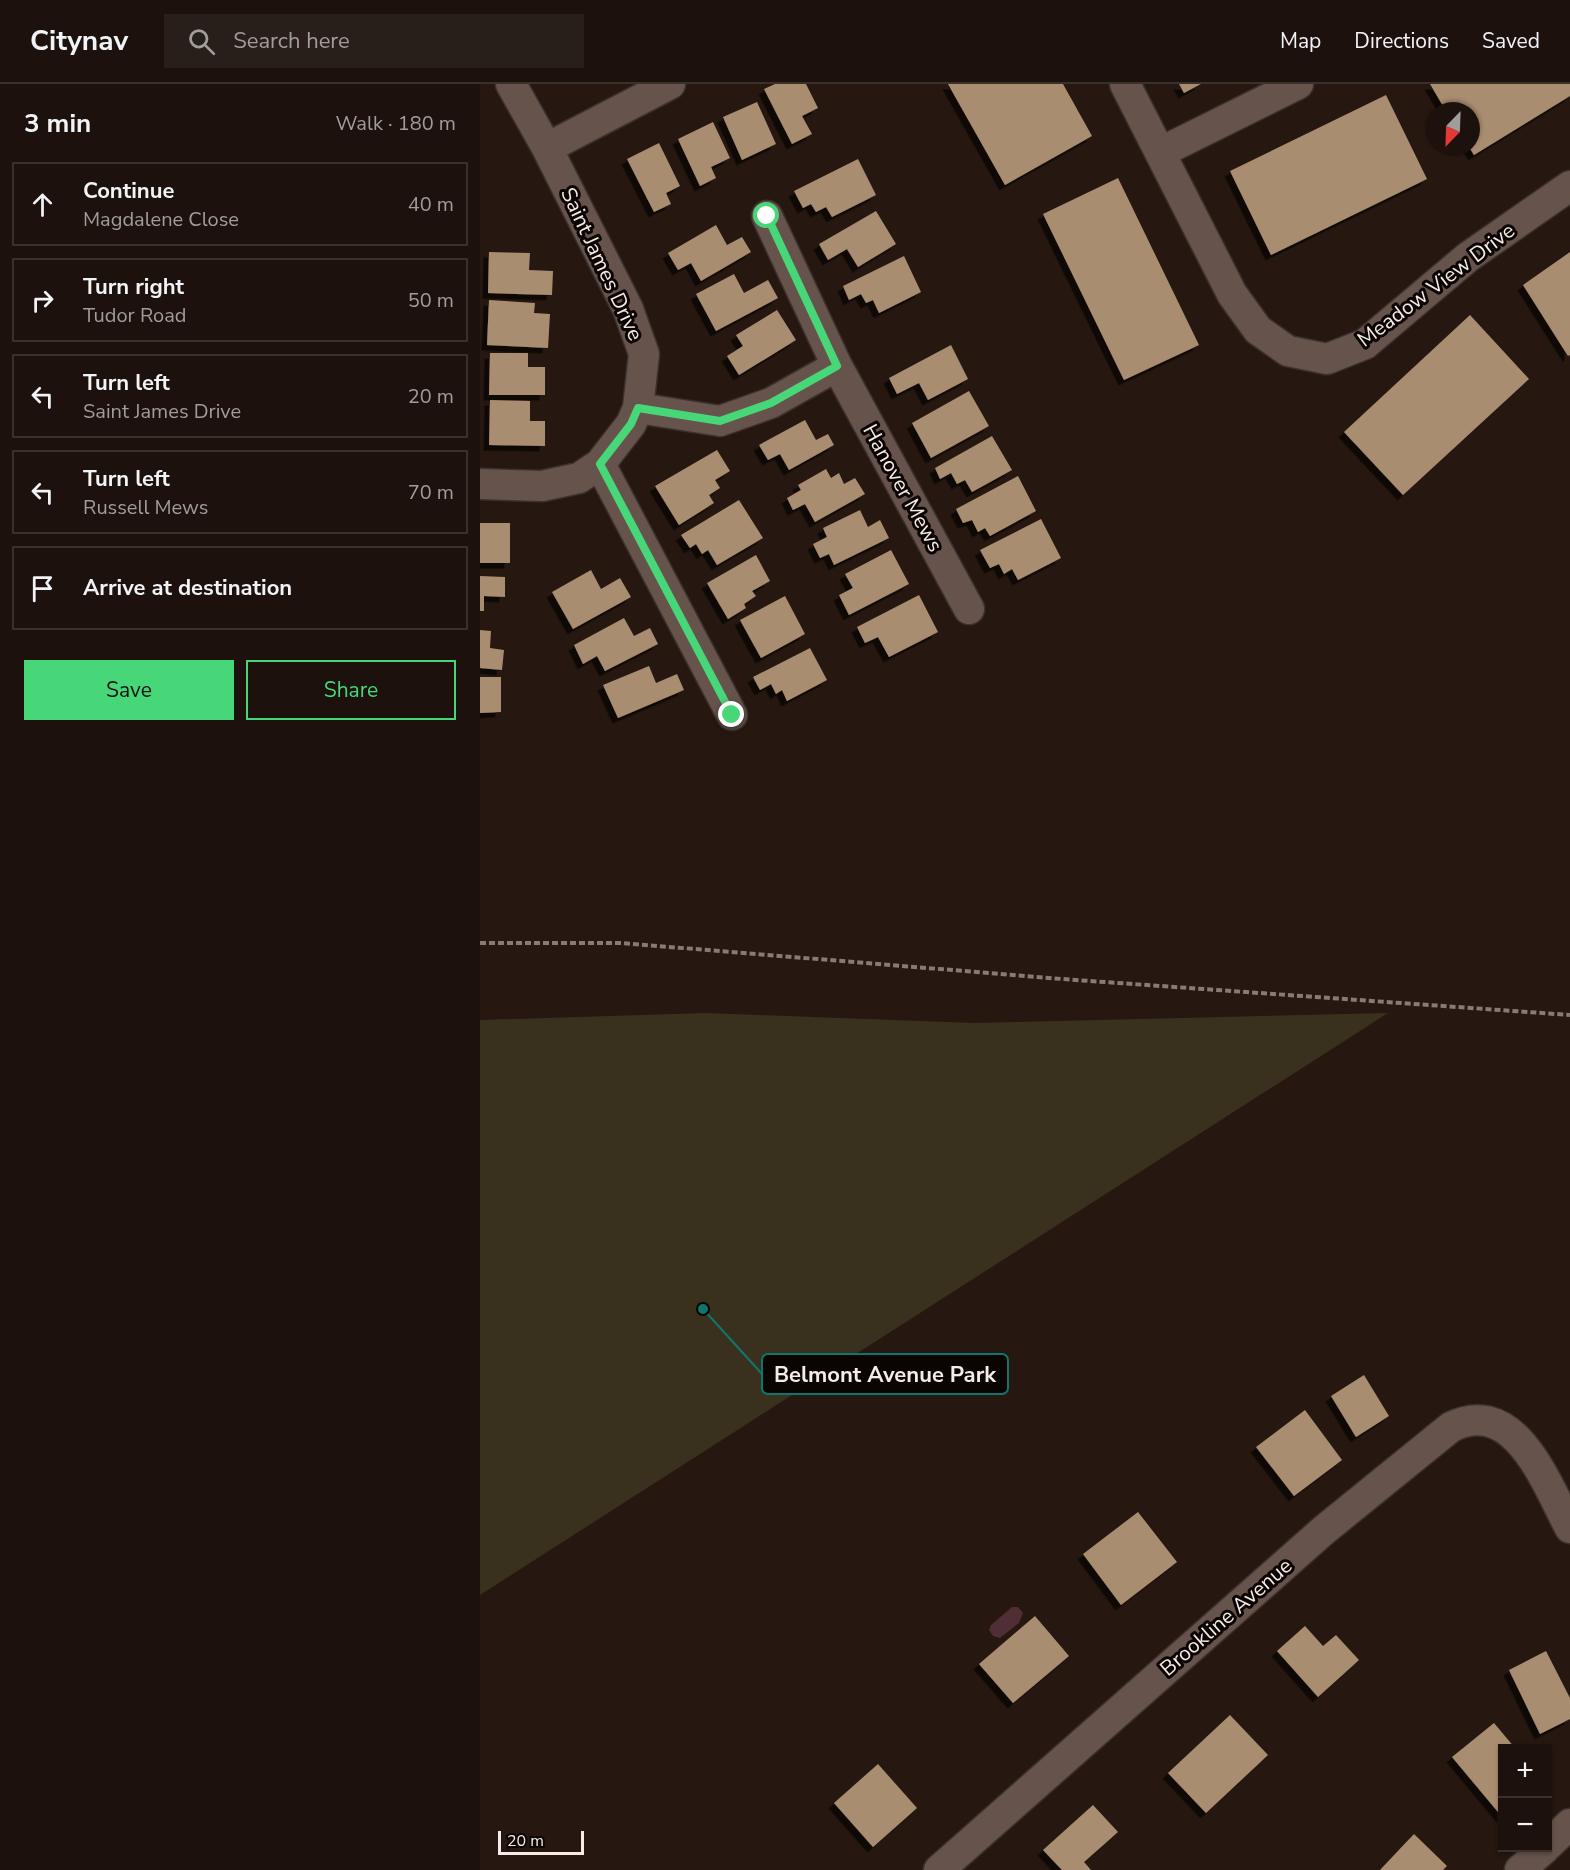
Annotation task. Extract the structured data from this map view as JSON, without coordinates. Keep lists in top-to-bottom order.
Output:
{
  "streets": {
    "street": [
      "Saint James Drive",
      "Meadow View Drive",
      "Hanover Mews",
      "Brookline Avenue"
    ]
  },
  "places": ["Belmont Avenue Park"],
  "scale_bar": "20 m",
  "north": "bottom left",
  "page": {
    "header": "Citynav",
    "search": "Search here",
    "nav": ["Map", "Directions", "Saved"],
    "heading": ["3 min", "Walk · 180 m"],
    "list": [
      ["Continue", "Magdalene Close", "40 m"],
      ["Turn right", "Tudor Road", "50 m"],
      ["Turn left", "Saint James Drive", "20 m"],
      ["Turn left", "Russell Mews", "70 m"],
      "Arrive at destination"
    ],
    "buttons": ["Save", "Share"],
    "map_buttons": ["+", "−"],
    "scale": "20 m"
  }
}
